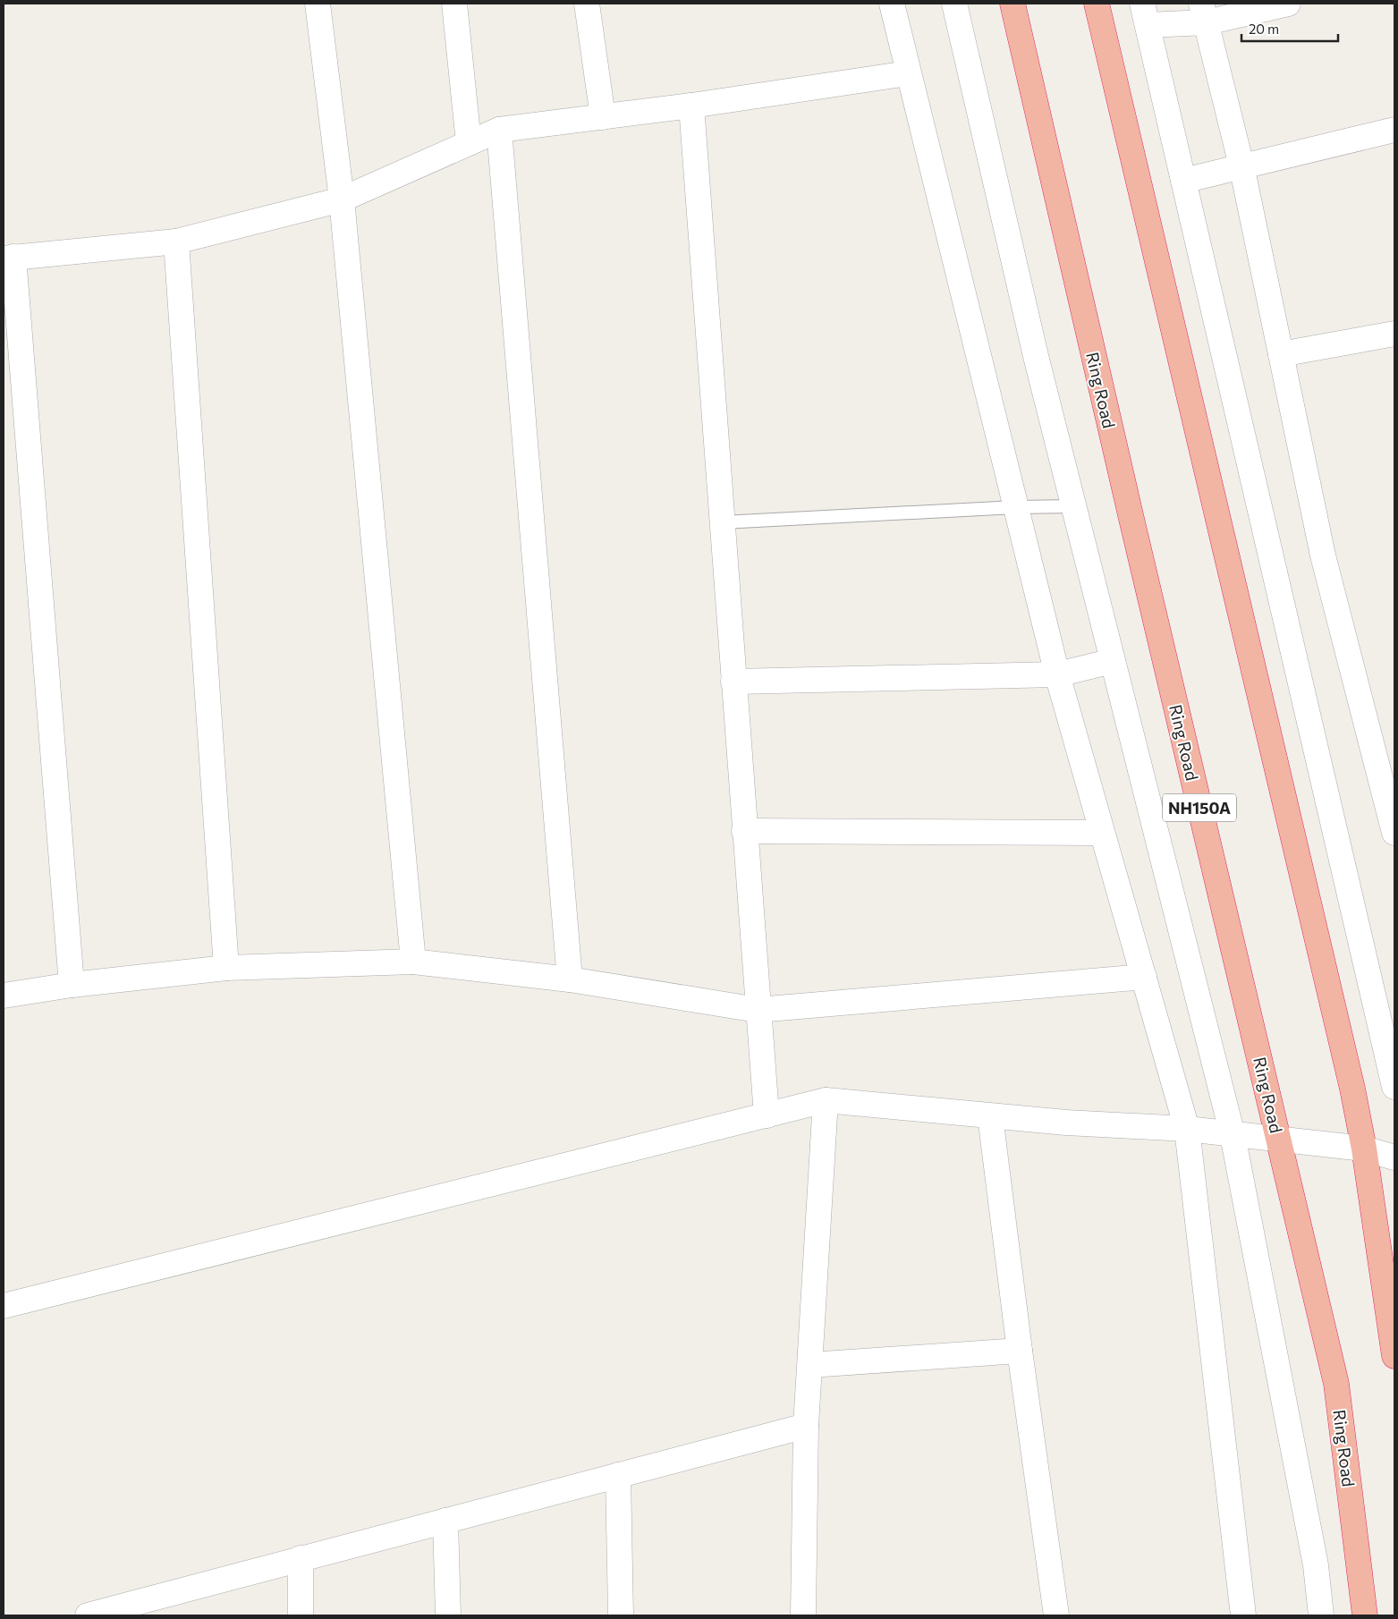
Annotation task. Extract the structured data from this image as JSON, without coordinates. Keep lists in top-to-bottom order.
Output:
{
  "streets": {
    "highway": ["Ring Road", "NH150A"]
  },
  "scale_bar": "20 m"
}
